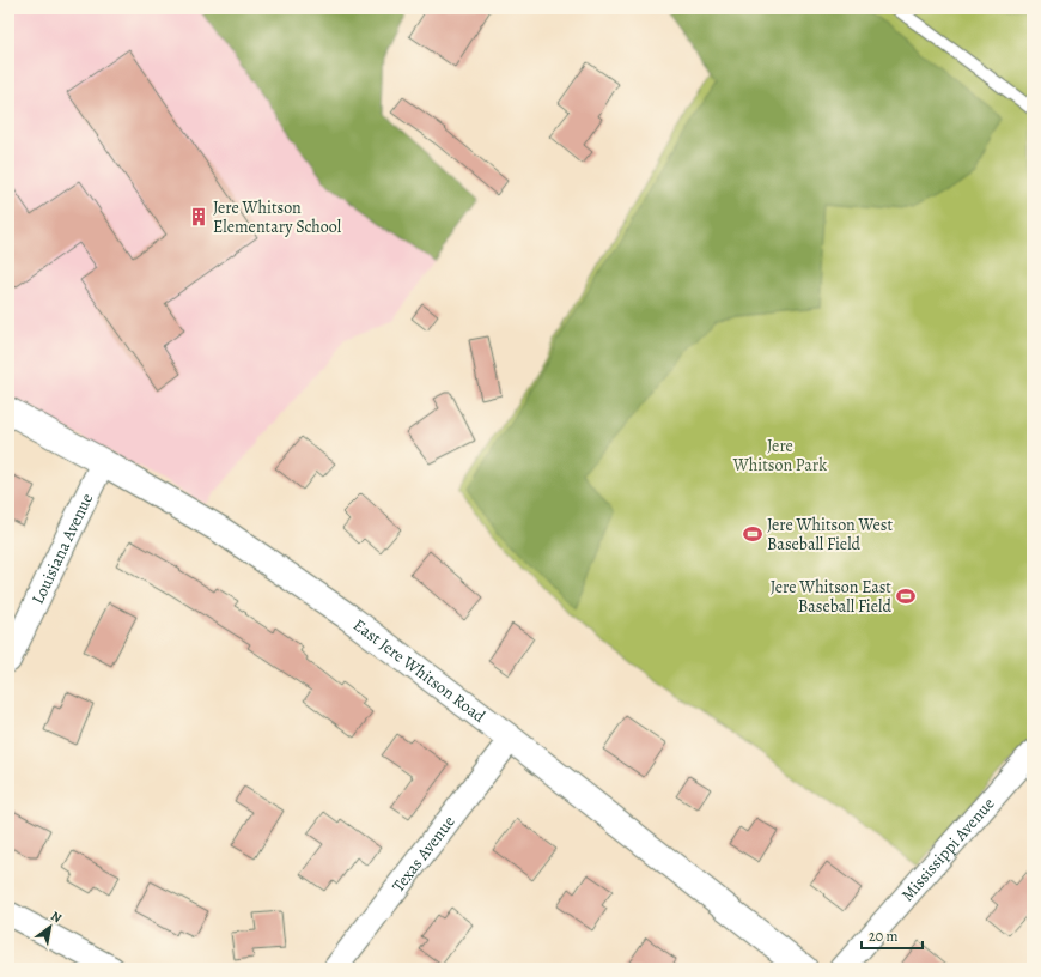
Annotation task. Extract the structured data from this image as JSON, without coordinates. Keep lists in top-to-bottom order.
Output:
{
  "streets": {
    "street": [
      "Louisiana Avenue",
      "East Jere Whitson Road",
      "Mississippi Avenue",
      "Texas Avenue"
    ]
  },
  "crossings": [
    ["Louisiana Avenue", "East Jere Whitson Road"],
    ["East Jere Whitson Road", "Texas Avenue"]
  ],
  "parks": ["Jere Whitson Park"],
  "places": {
    "building": ["Jere Whitson Elementary School"],
    "sports": ["Jere Whitson West Baseball Field", "Jere Whitson East Baseball Field"]
  },
  "scale_bar": "20 m",
  "north": "top right"
}
